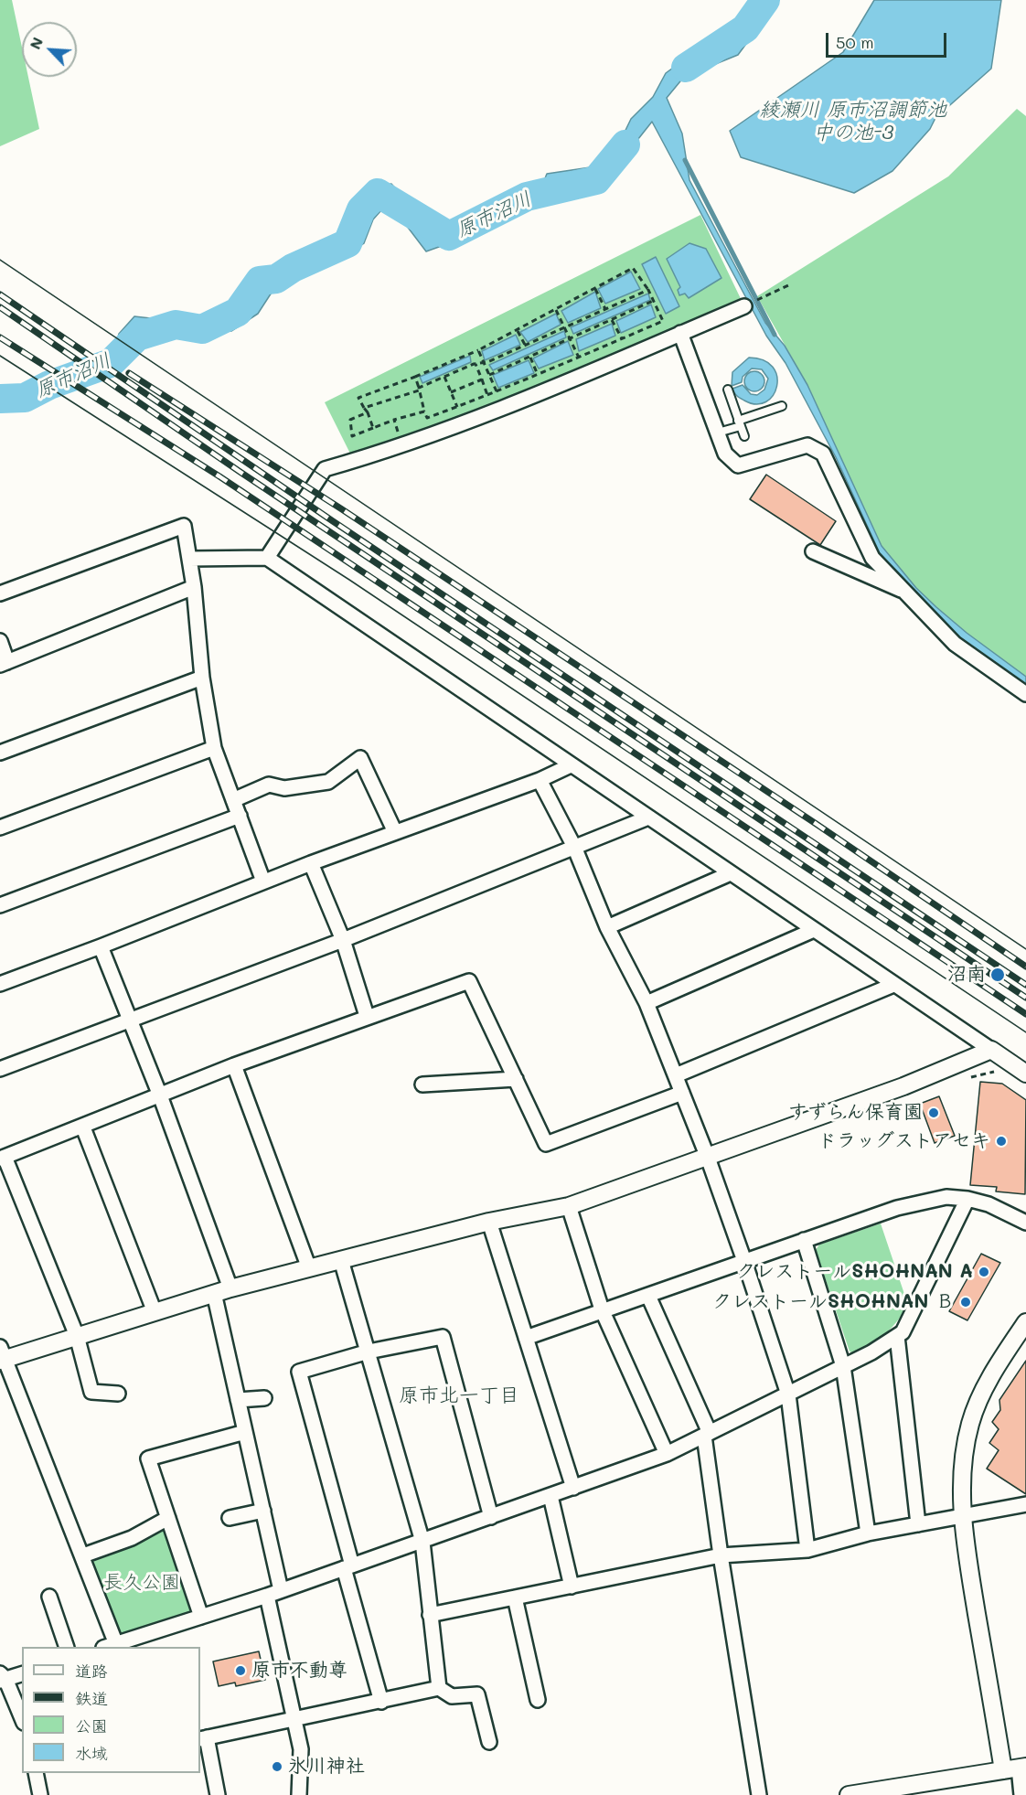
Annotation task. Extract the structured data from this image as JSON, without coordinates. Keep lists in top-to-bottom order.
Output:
{
  "districts": ["原市北一丁目"],
  "water": ["綾瀬川 原市沼調節池 中の池-3", "原市沼川"],
  "parks": ["長久公園"],
  "places": [
    "沼南",
    "すずらん保育園",
    "ドラッグストアセキ",
    "クレストールSHOHNAN A",
    "クレストールSHOHNAN Ｂ",
    "原市不動尊",
    "氷川神社"
  ],
  "legend": [
    "道路",
    "鉄道",
    "公園",
    "水域"
  ],
  "scale_bar": "50 m",
  "north": "top left"
}
